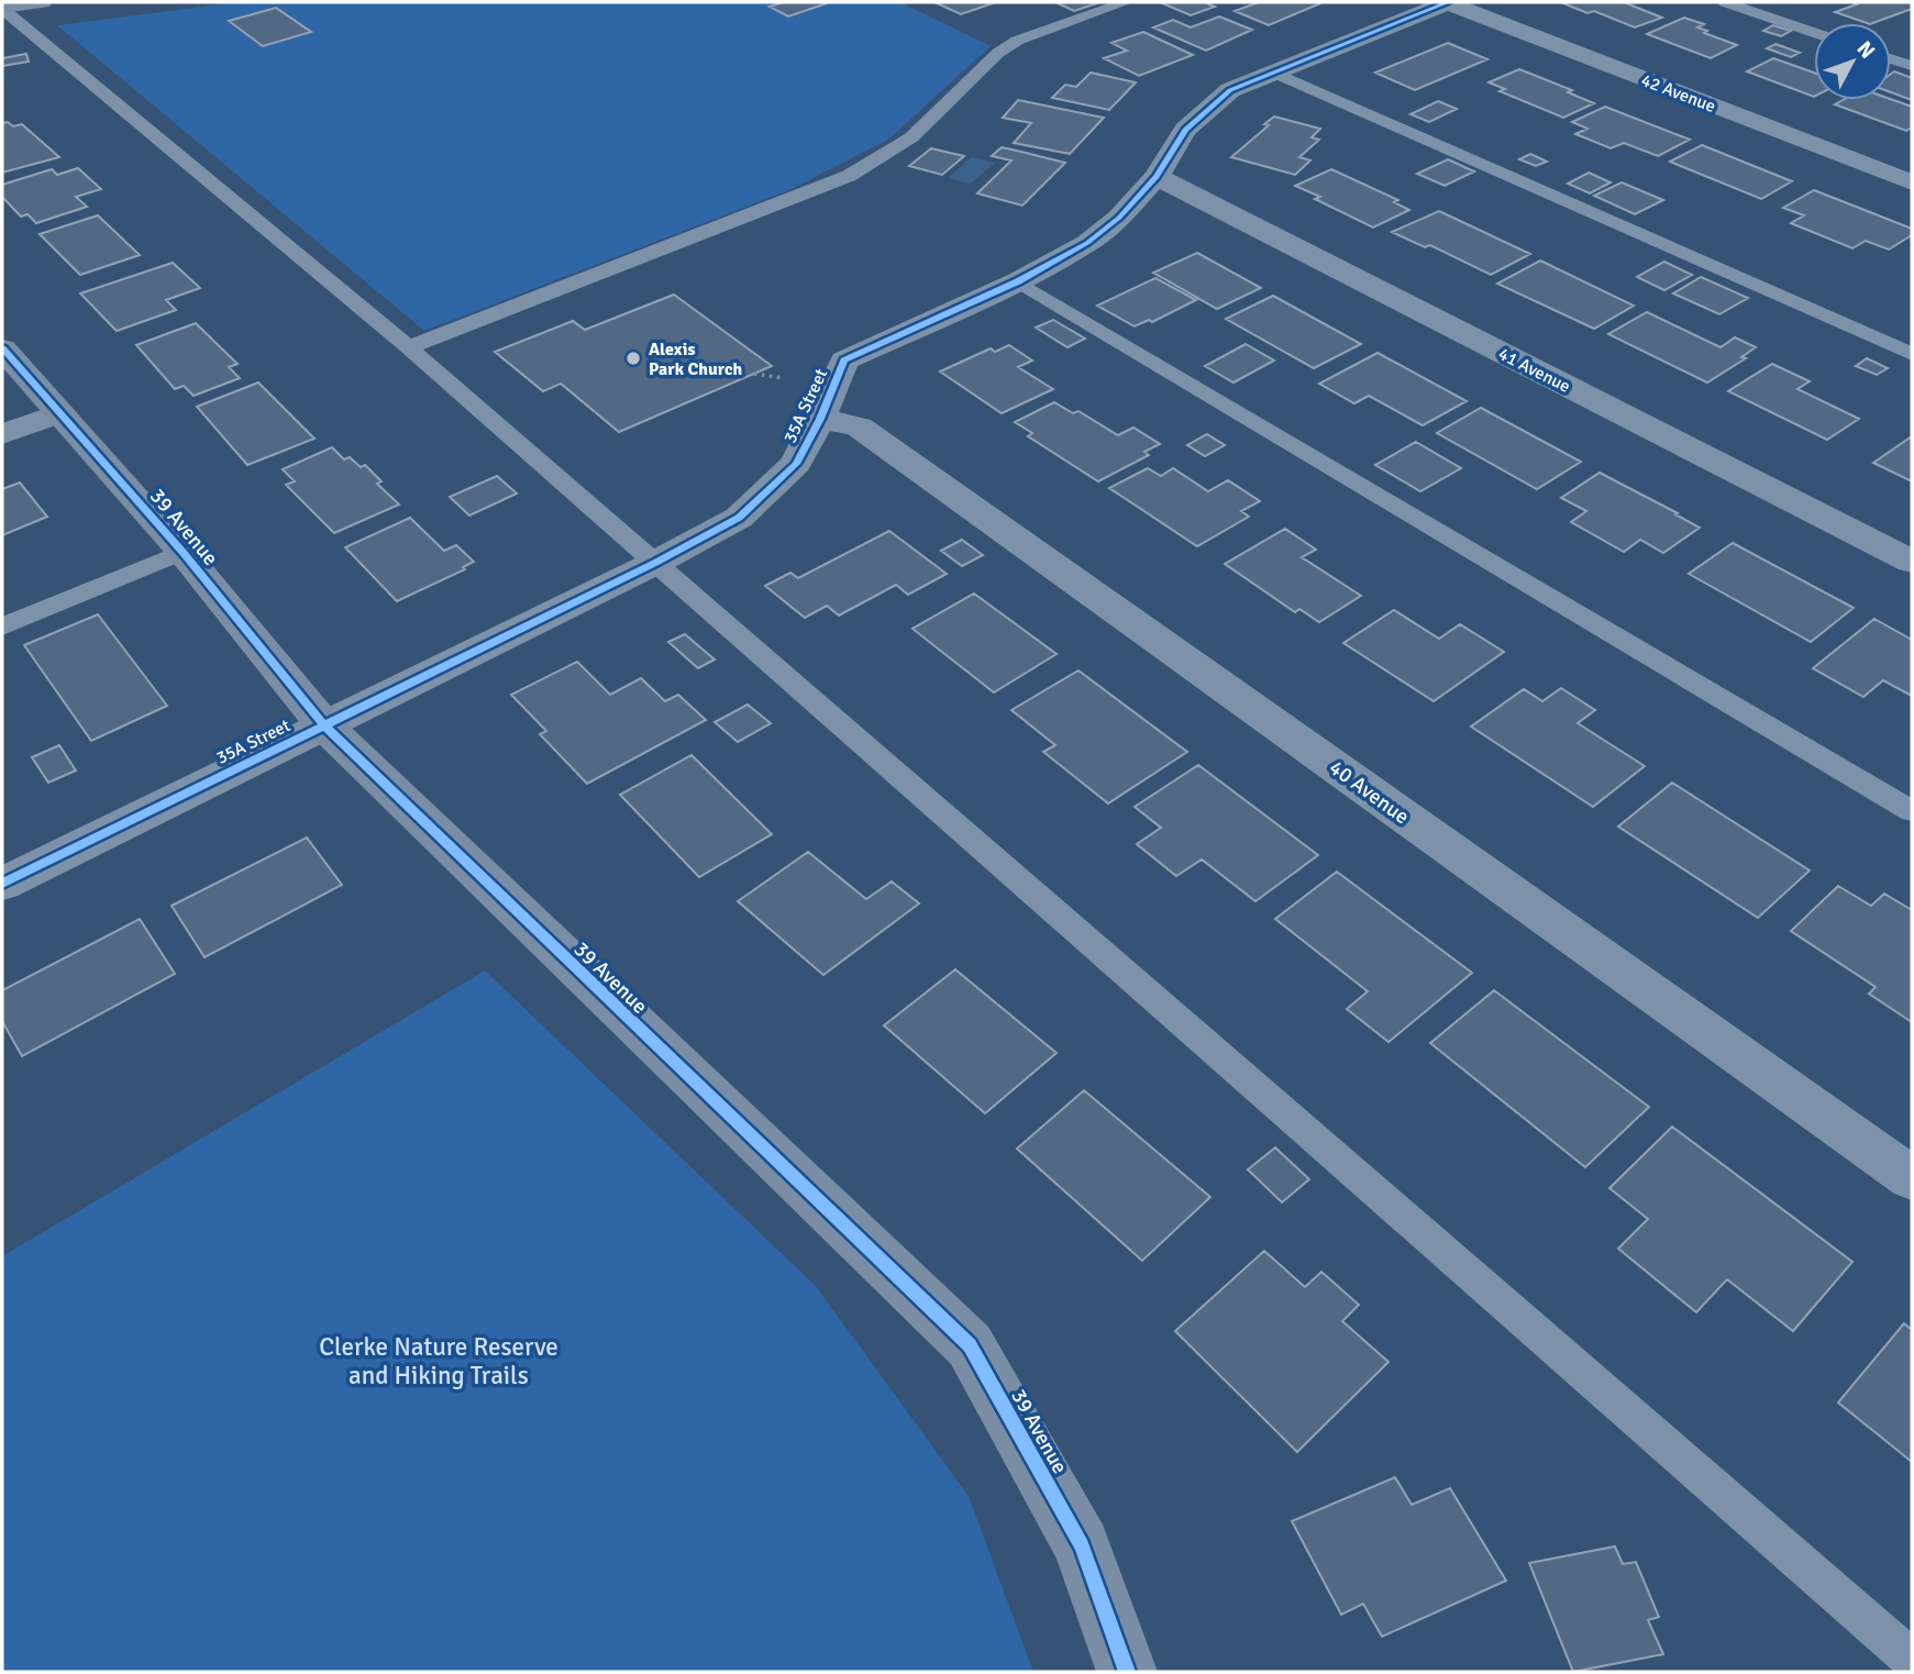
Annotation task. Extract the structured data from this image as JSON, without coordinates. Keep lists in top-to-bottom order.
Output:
{
  "streets": {
    "street": [
      "42 Avenue",
      "41 Avenue",
      "35A Street",
      "39 Avenue",
      "40 Avenue"
    ]
  },
  "crossings": [
    ["42 Avenue", "35A Street"],
    ["41 Avenue", "35A Street"],
    ["35A Street", "39 Avenue"],
    ["35A Street", "40 Avenue"]
  ],
  "parks": ["Clerke Nature Reserve and Hiking Trails"],
  "places": ["Alexis Park Church"],
  "north": "top right"
}
